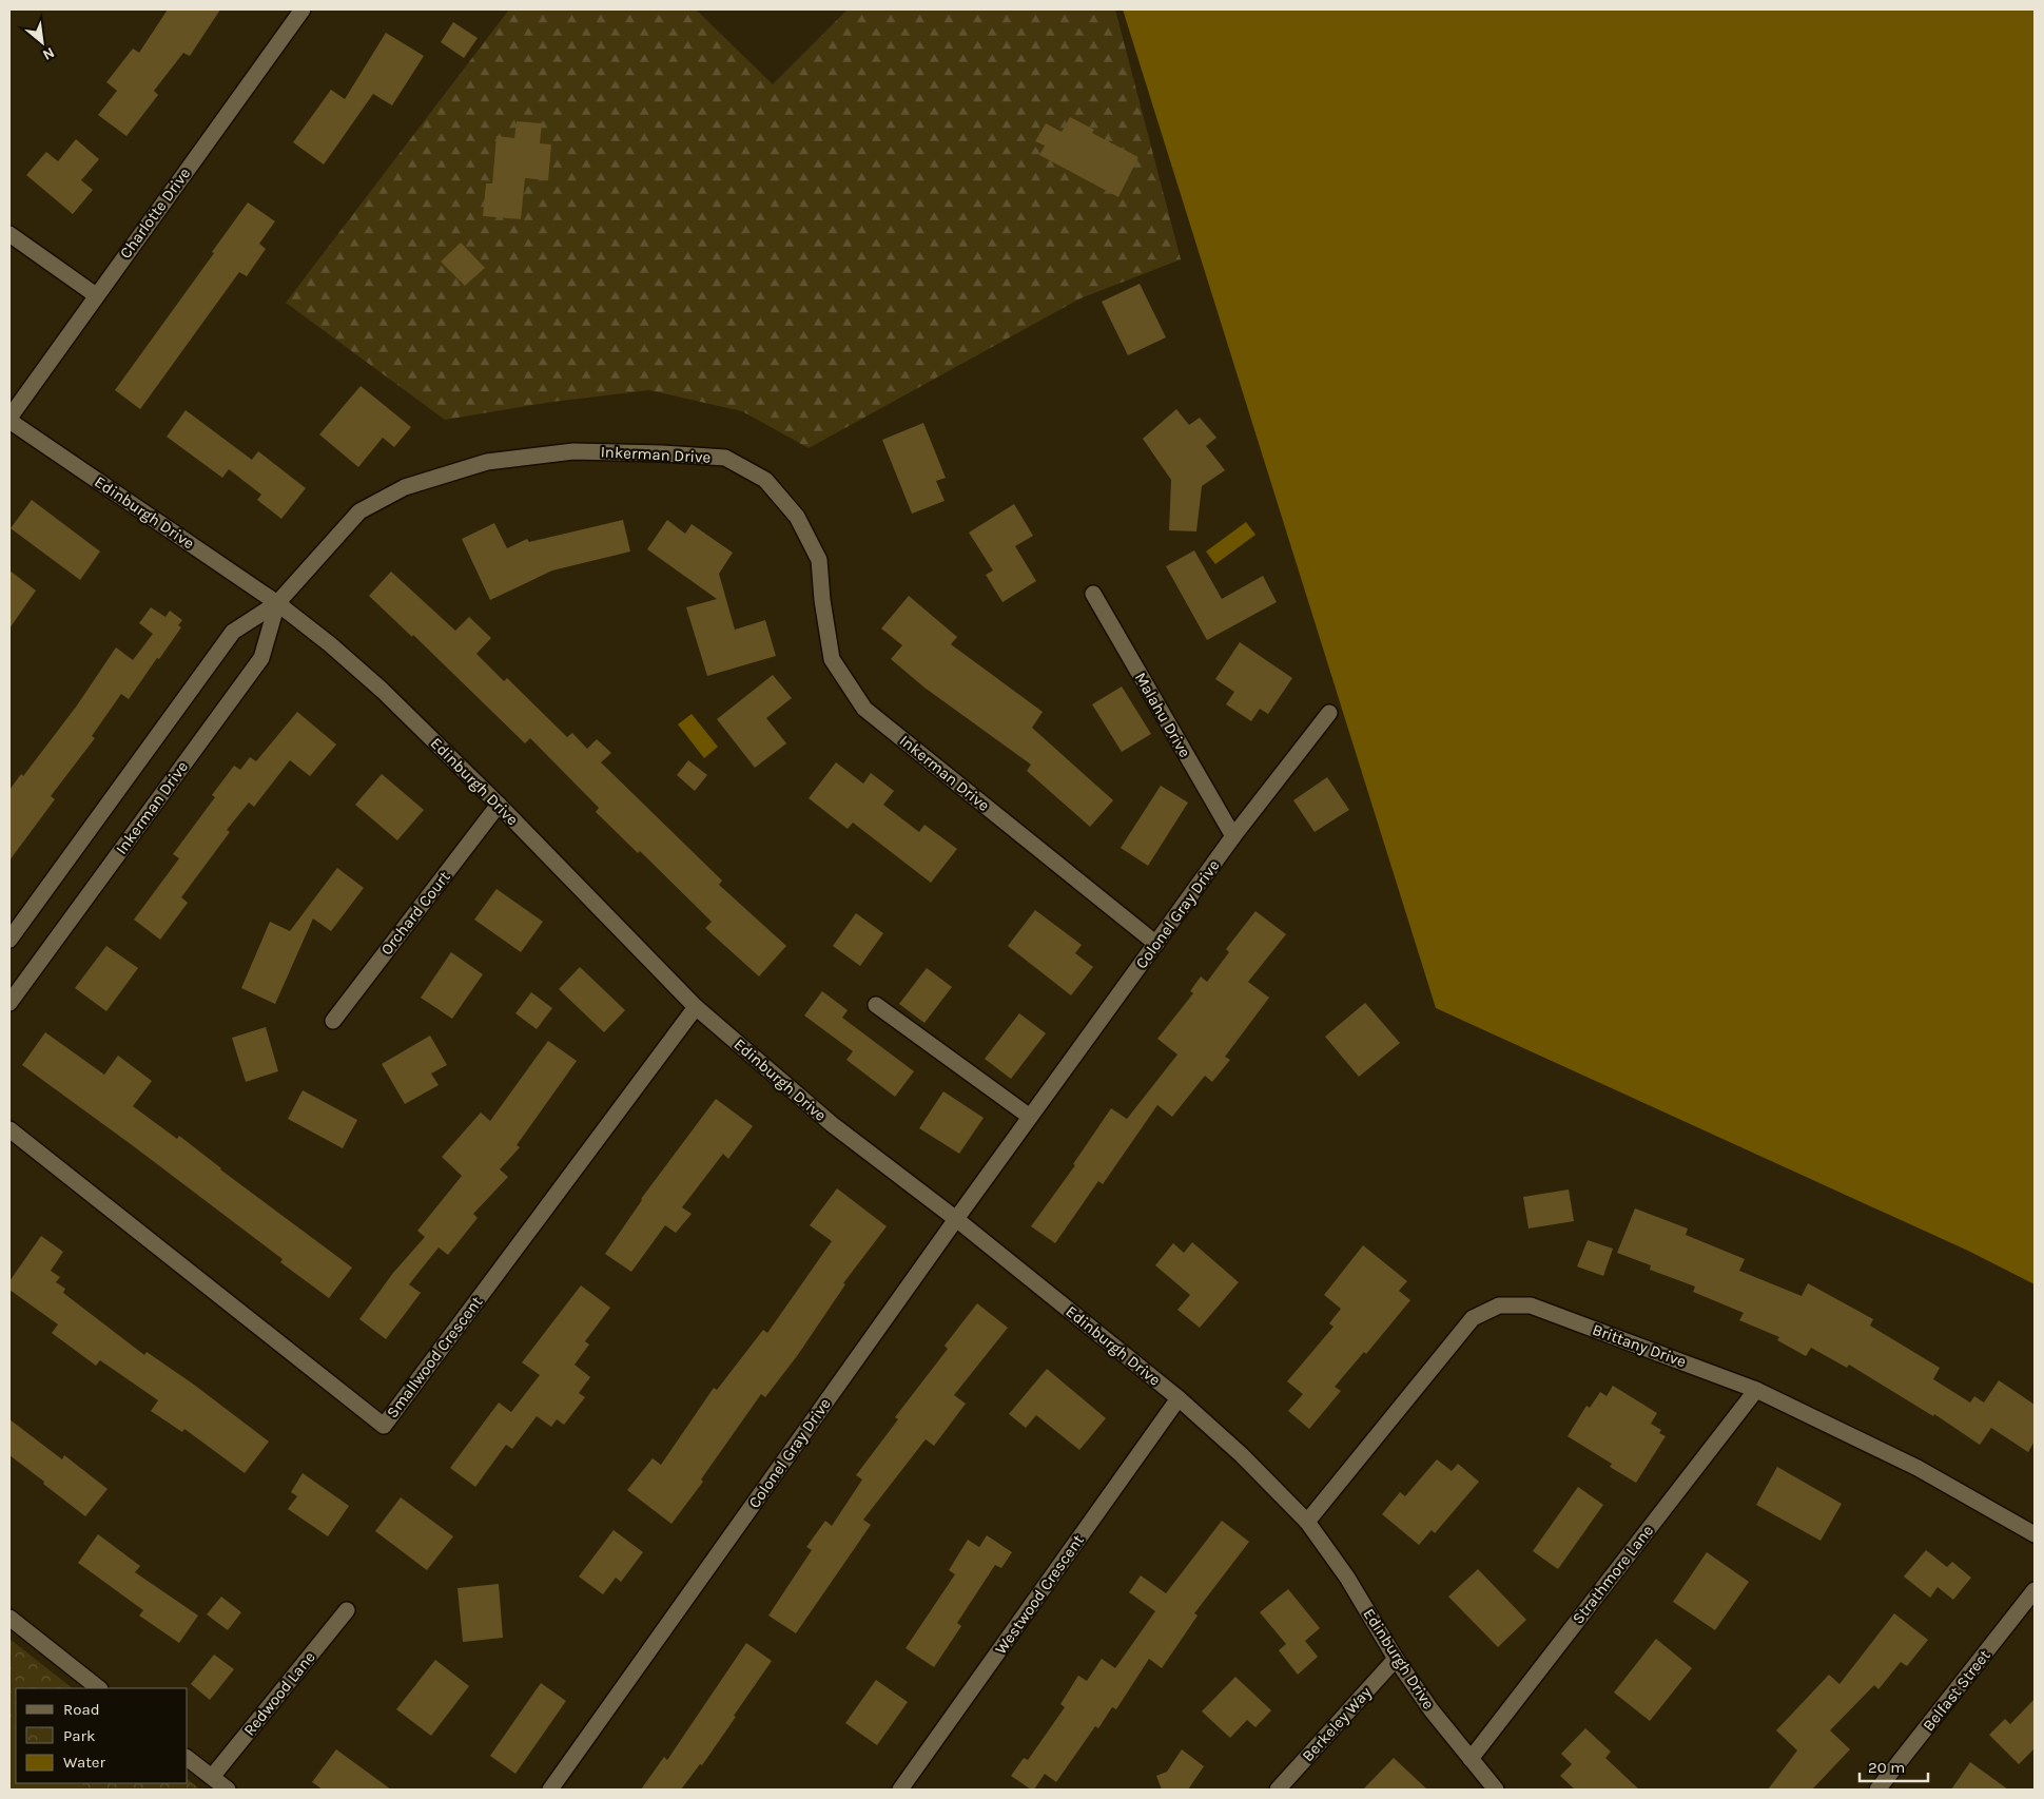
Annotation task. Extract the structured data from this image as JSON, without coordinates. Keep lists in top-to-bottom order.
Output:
{
  "streets": {
    "street": [
      "Charlotte Drive",
      "Inkerman Drive",
      "Edinburgh Drive",
      "Malahu Drive",
      "Orchard Court",
      "Colonel Gray Drive",
      "Brittany Drive",
      "Smallwood Crescent",
      "Strathmore Lane",
      "Westwood Crescent",
      "Belfast Street",
      "Redwood Lane",
      "Berkeley Way"
    ]
  },
  "crossings": [
    ["Charlotte Drive", "Edinburgh Drive"],
    ["Inkerman Drive", "Edinburgh Drive"],
    ["Inkerman Drive", "Colonel Gray Drive"],
    ["Edinburgh Drive", "Orchard Court"],
    ["Edinburgh Drive", "Colonel Gray Drive"],
    ["Edinburgh Drive", "Brittany Drive"],
    ["Edinburgh Drive", "Smallwood Crescent"],
    ["Edinburgh Drive", "Strathmore Lane"],
    ["Edinburgh Drive", "Westwood Crescent"],
    ["Edinburgh Drive", "Berkeley Way"],
    ["Malahu Drive", "Colonel Gray Drive"],
    ["Brittany Drive", "Strathmore Lane"]
  ],
  "legend": ["Road", "Park", "Water"],
  "scale_bar": "20 m",
  "north": "bottom right"
}
